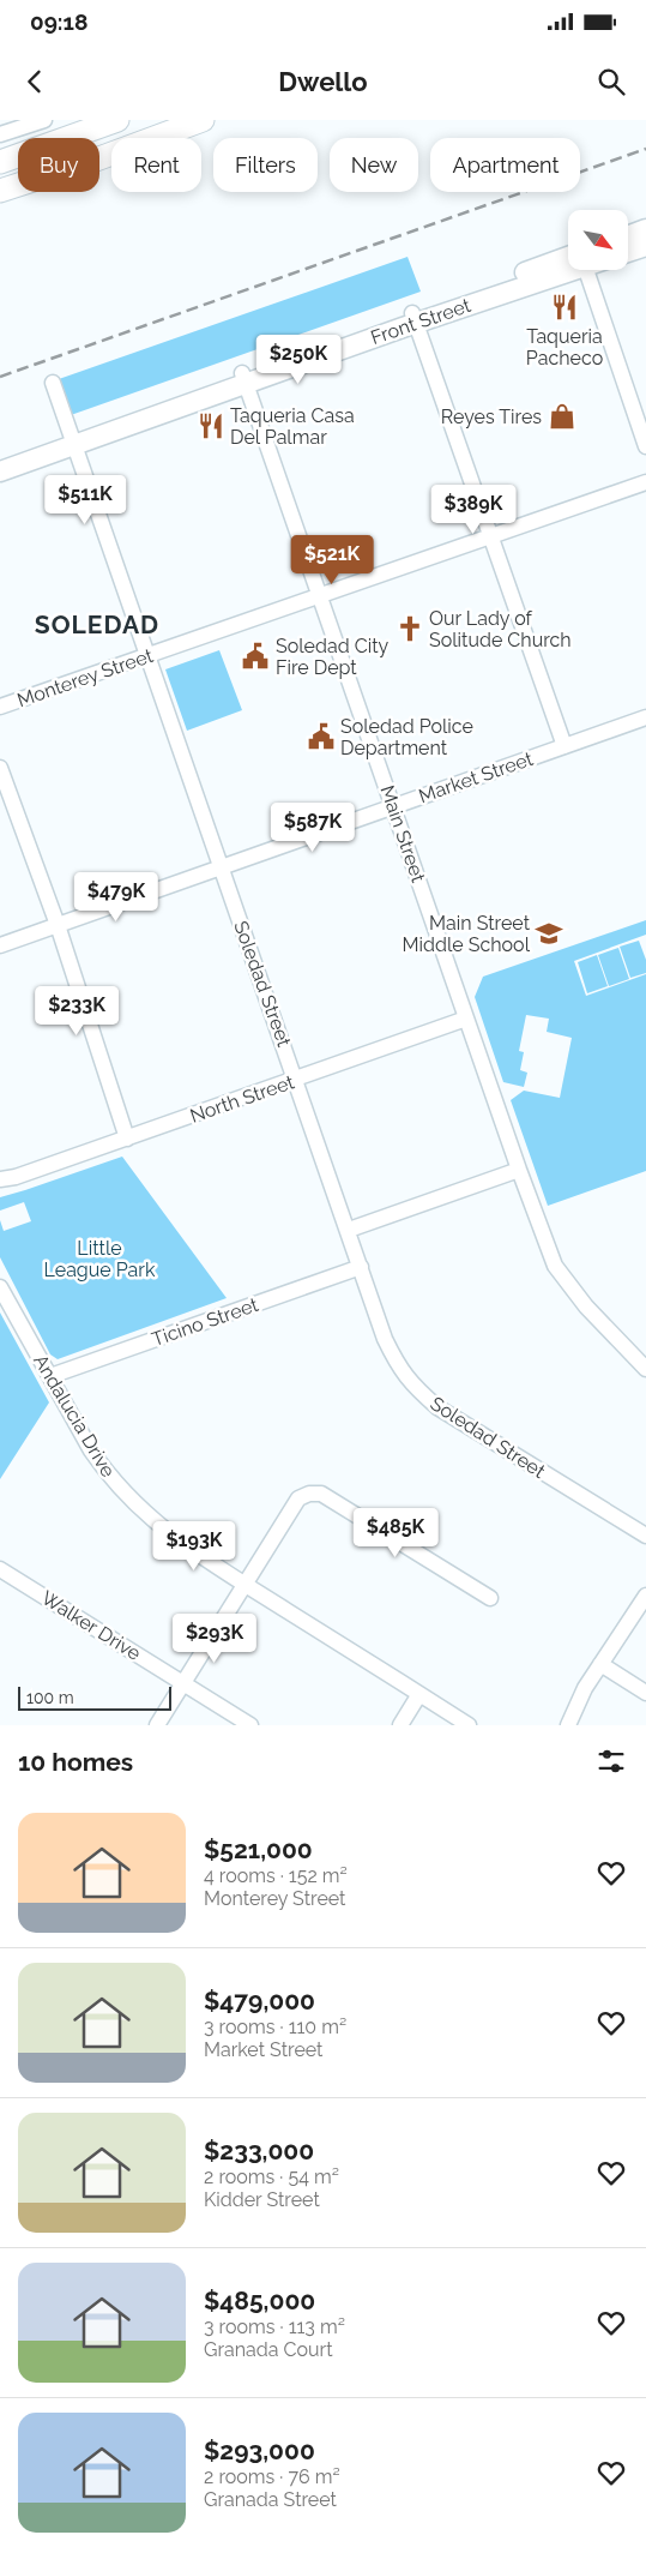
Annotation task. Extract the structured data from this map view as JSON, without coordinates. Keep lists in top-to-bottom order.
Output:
{
  "streets": {
    "main road": ["Front Street"],
    "street": [
      "Monterey Street",
      "Market Street",
      "Main Street",
      "Soledad Street",
      "North Street",
      "Ticino Street",
      "Andalucia Drive",
      "Walker Drive"
    ]
  },
  "crossings": [
    ["Front Street", "Main Street"],
    ["Front Street", "Soledad Street"],
    ["Monterey Street", "Main Street"],
    ["Monterey Street", "Soledad Street"],
    ["Market Street", "Main Street"],
    ["Market Street", "Soledad Street"],
    ["Main Street", "North Street"],
    ["Soledad Street", "North Street"],
    ["Soledad Street", "Ticino Street"],
    ["Ticino Street", "Andalucia Drive"]
  ],
  "districts": ["SOLEDAD"],
  "parks": ["Little League Park"],
  "places": {
    "restaurant": ["Taqueria Pacheco", "Taqueria Casa Del Palmar"],
    "shop": ["Reyes Tires"],
    "church": ["Our Lady of Solitude Church"],
    "public building": ["Soledad City Fire Dept", "Soledad Police Department"],
    "school or university": ["Main Street Middle School"]
  },
  "scale_bar": "100 m",
  "north": "bottom right",
  "page": {
    "status": "09:18",
    "header": "Dwello",
    "chip": [
      "Buy",
      "Rent",
      "Filters",
      "New",
      "Apartment"
    ],
    "price": [
      "$250K",
      "$511K",
      "$389K",
      "$521K",
      "$587K",
      "$479K",
      "$233K",
      "$485K",
      "$193K",
      "$293K"
    ],
    "scale": "100 m",
    "heading": "10 homes",
    "list": [
      {
        "name": "$521,000",
        "note": "4 rooms · 152 m² · Monterey Street"
      },
      {
        "name": "$479,000",
        "note": "3 rooms · 110 m² · Market Street"
      },
      {
        "name": "$233,000",
        "note": "2 rooms · 54 m² · Kidder Street"
      },
      {
        "name": "$485,000",
        "note": "3 rooms · 113 m² · Granada Court"
      },
      {
        "name": "$293,000",
        "note": "2 rooms · 76 m² · Granada Street"
      }
    ]
  }
}
